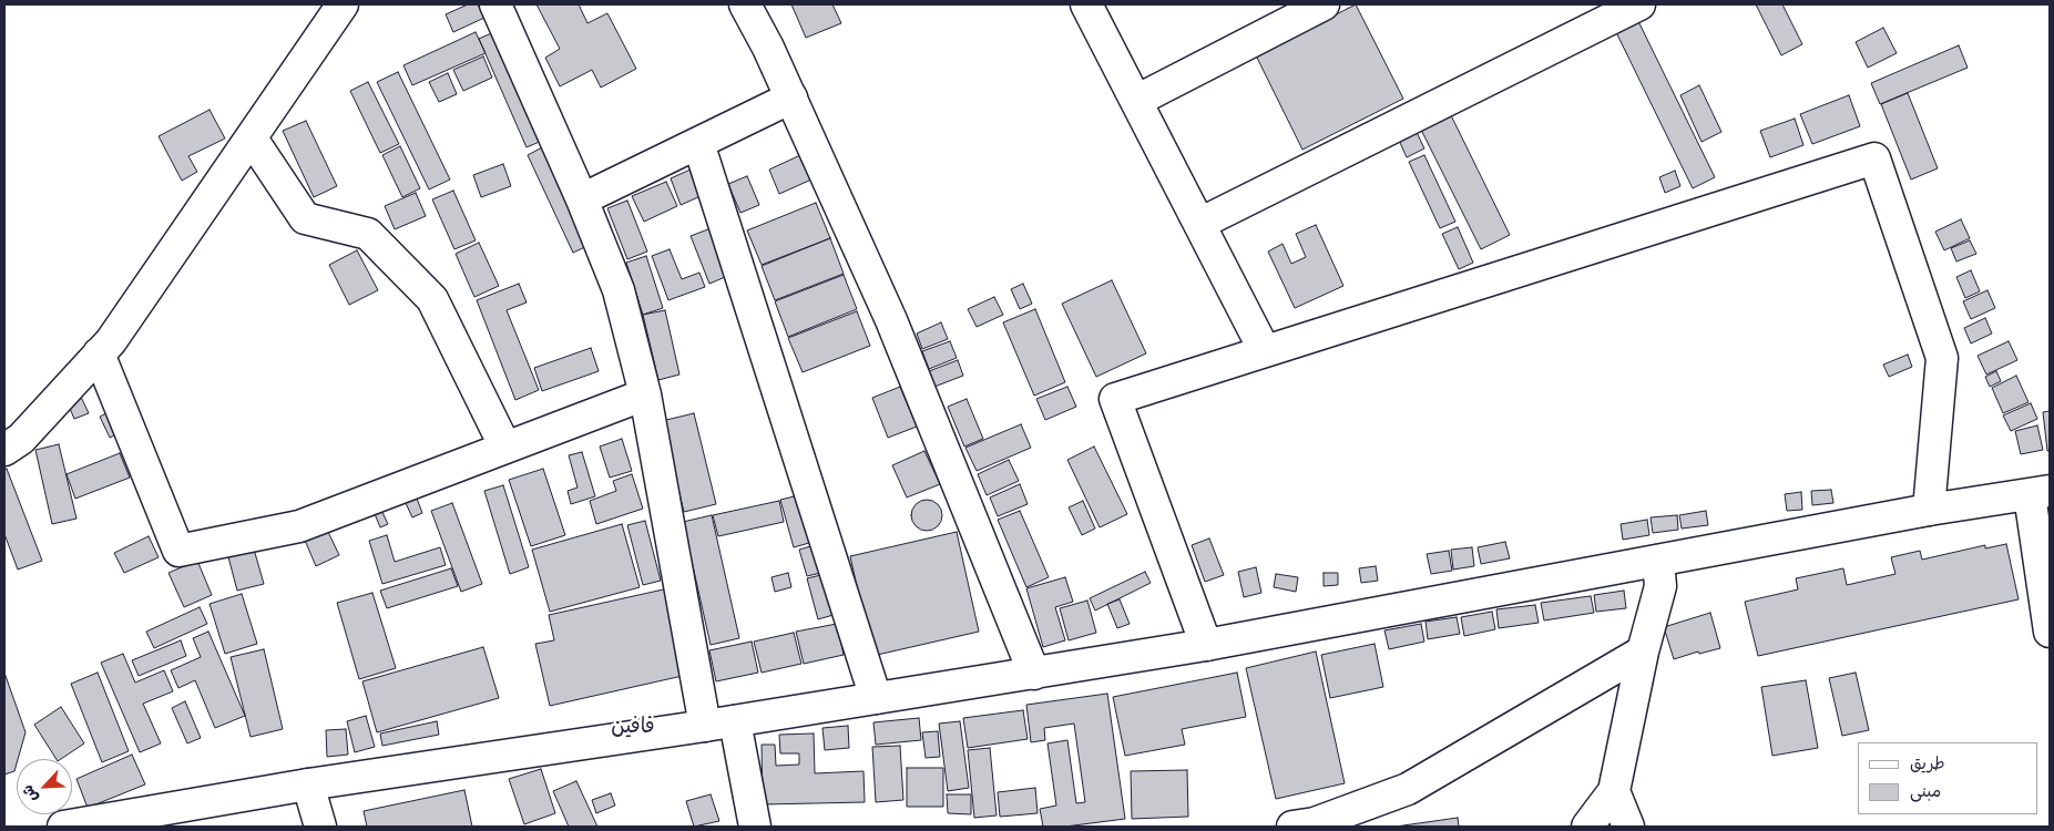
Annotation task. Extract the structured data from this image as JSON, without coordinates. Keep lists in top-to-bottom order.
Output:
{
  "districts": ["فافين"],
  "legend": ["طريق", "مبنى"],
  "north": "bottom left"
}
